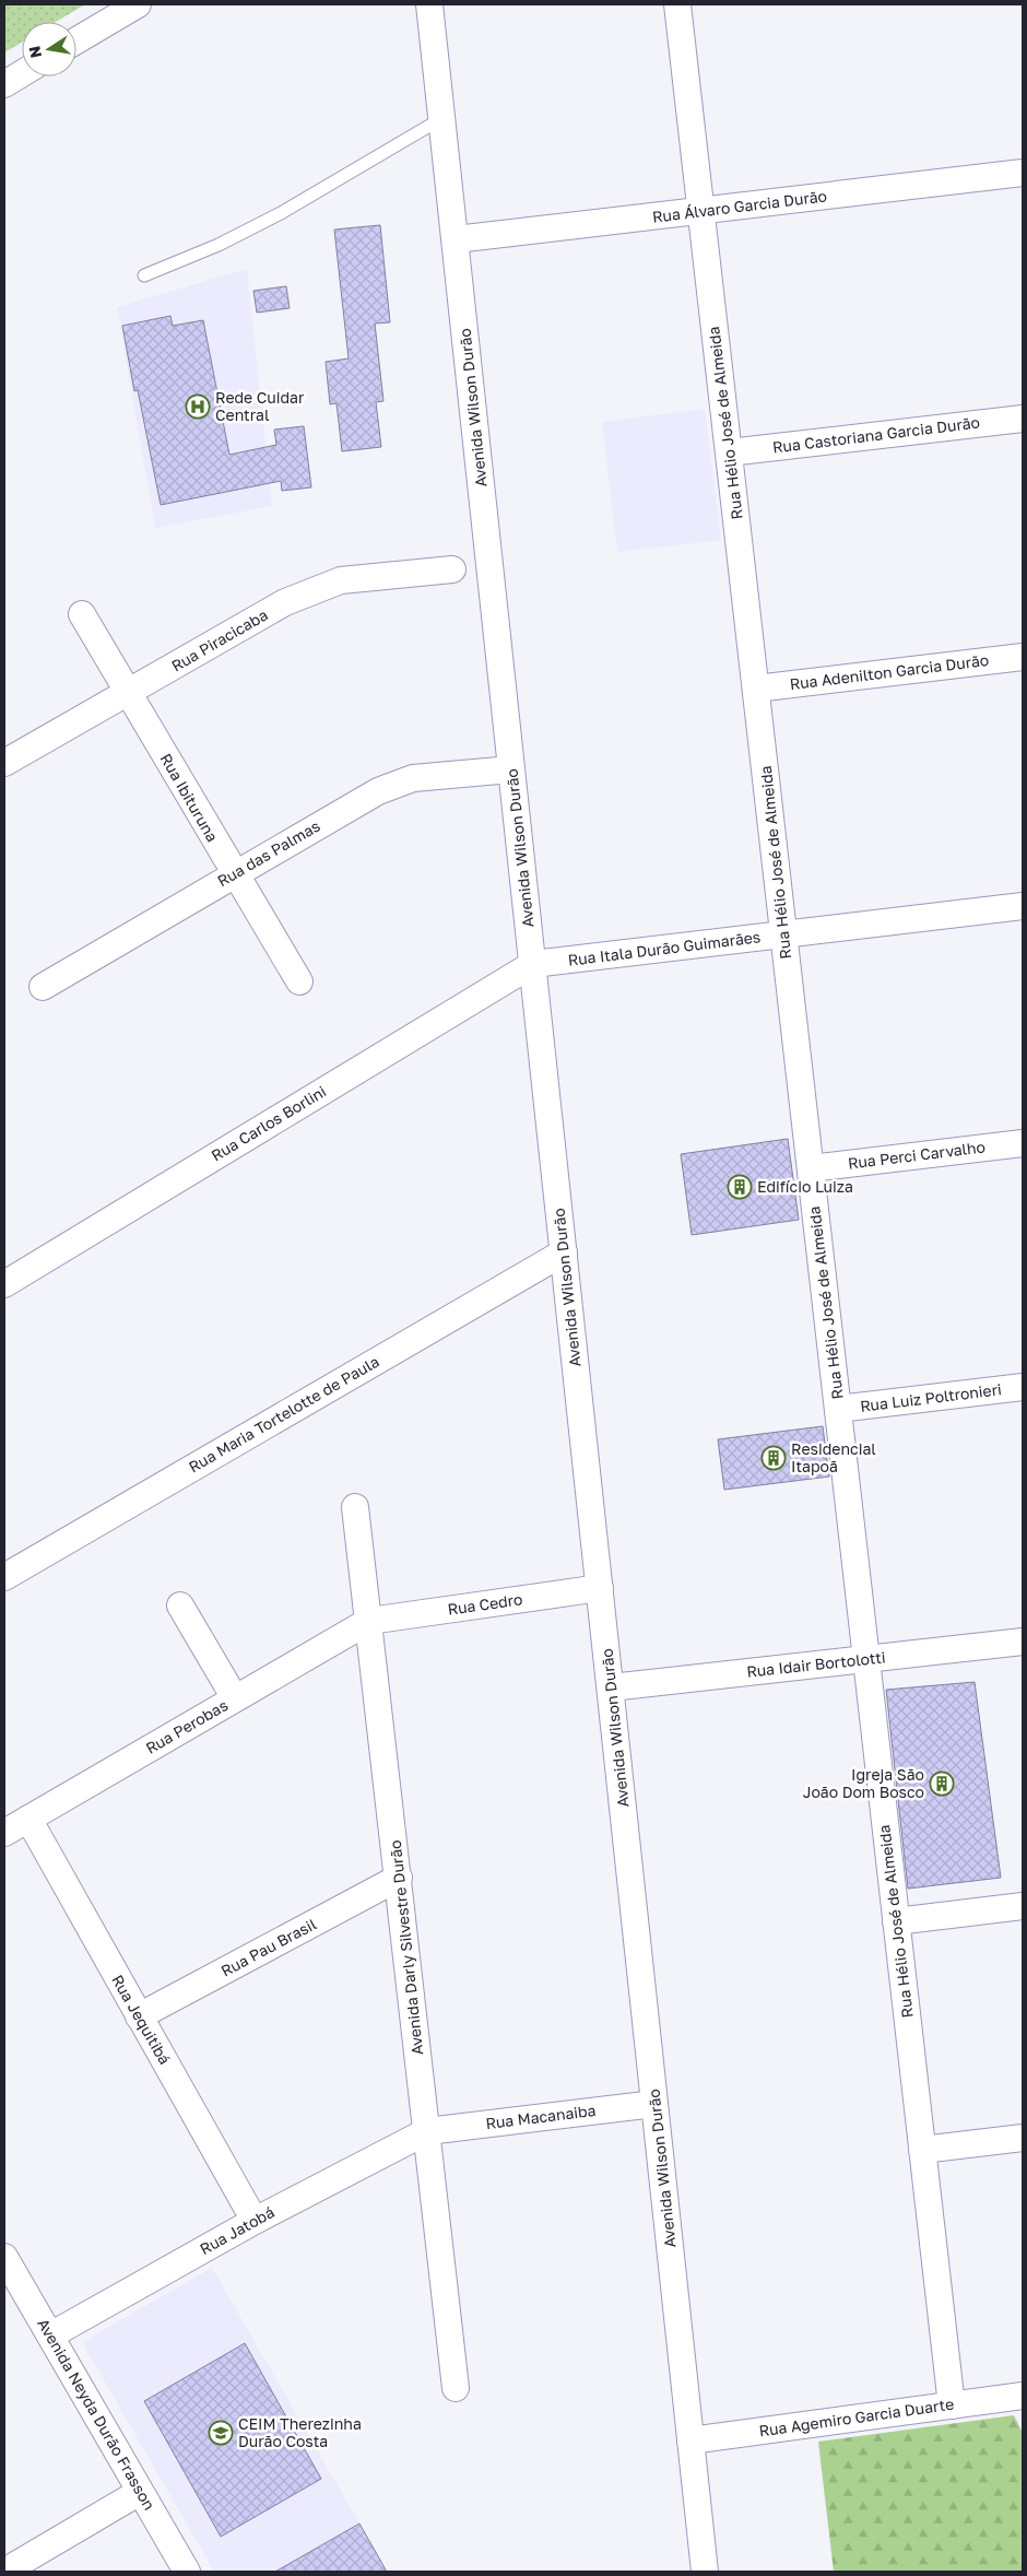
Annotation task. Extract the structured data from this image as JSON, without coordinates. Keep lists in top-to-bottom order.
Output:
{
  "streets": {
    "street": [
      "Rua Álvaro Garcia Durão",
      "Avenida Wilson Durão",
      "Rua Hélio José de Almeida",
      "Rua Castoriana Garcia Durão",
      "Rua Piracicaba",
      "Rua Adenilton Garcia Durão",
      "Rua Ibituruna",
      "Rua das Palmas",
      "Rua Itala Durão Guimarães",
      "Rua Carlos Borlini",
      "Rua Perci Carvalho",
      "Rua Luiz Poltronieri",
      "Rua Maria Tortelotte de Paula",
      "Rua Cedro",
      "Rua Idair Bortolotti",
      "Rua Perobas",
      "Rua Pau Brasil",
      "Avenida Darly Silvestre Durão",
      "Rua Jequitibá",
      "Rua Macanaiba",
      "Rua Jatobá",
      "Avenida Neyda Durão Frasson",
      "Rua Agemiro Garcia Duarte"
    ]
  },
  "crossings": [
    ["Rua Álvaro Garcia Durão", "Avenida Wilson Durão"],
    ["Rua Álvaro Garcia Durão", "Rua Hélio José de Almeida"],
    ["Avenida Wilson Durão", "Rua das Palmas"],
    ["Avenida Wilson Durão", "Rua Itala Durão Guimarães"],
    ["Avenida Wilson Durão", "Rua Carlos Borlini"],
    ["Avenida Wilson Durão", "Rua Maria Tortelotte de Paula"],
    ["Avenida Wilson Durão", "Rua Cedro"],
    ["Avenida Wilson Durão", "Rua Idair Bortolotti"],
    ["Avenida Wilson Durão", "Rua Macanaiba"],
    ["Avenida Wilson Durão", "Rua Agemiro Garcia Duarte"],
    ["Rua Hélio José de Almeida", "Rua Castoriana Garcia Durão"],
    ["Rua Hélio José de Almeida", "Rua Adenilton Garcia Durão"],
    ["Rua Hélio José de Almeida", "Rua Itala Durão Guimarães"],
    ["Rua Hélio José de Almeida", "Rua Perci Carvalho"],
    ["Rua Hélio José de Almeida", "Rua Luiz Poltronieri"],
    ["Rua Hélio José de Almeida", "Rua Idair Bortolotti"],
    ["Rua Hélio José de Almeida", "Rua Agemiro Garcia Duarte"],
    ["Rua Piracicaba", "Rua Ibituruna"],
    ["Rua Ibituruna", "Rua das Palmas"],
    ["Rua Itala Durão Guimarães", "Rua Carlos Borlini"],
    ["Rua Cedro", "Rua Perobas"],
    ["Rua Cedro", "Avenida Darly Silvestre Durão"],
    ["Rua Perobas", "Avenida Darly Silvestre Durão"],
    ["Rua Perobas", "Rua Jequitibá"],
    ["Rua Pau Brasil", "Avenida Darly Silvestre Durão"],
    ["Rua Pau Brasil", "Rua Jequitibá"],
    ["Avenida Darly Silvestre Durão", "Rua Macanaiba"],
    ["Avenida Darly Silvestre Durão", "Rua Jatobá"],
    ["Rua Jequitibá", "Rua Jatobá"],
    ["Rua Macanaiba", "Rua Jatobá"],
    ["Rua Jatobá", "Avenida Neyda Durão Frasson"]
  ],
  "places": {
    "hospital": ["Rede Cuidar Central"],
    "building": ["Edifício Luiza", "Residencial Itapoã", "Igreja São João Dom Bosco"],
    "school or university": ["CEIM Therezinha Durão Costa"]
  },
  "north": "left"
}
